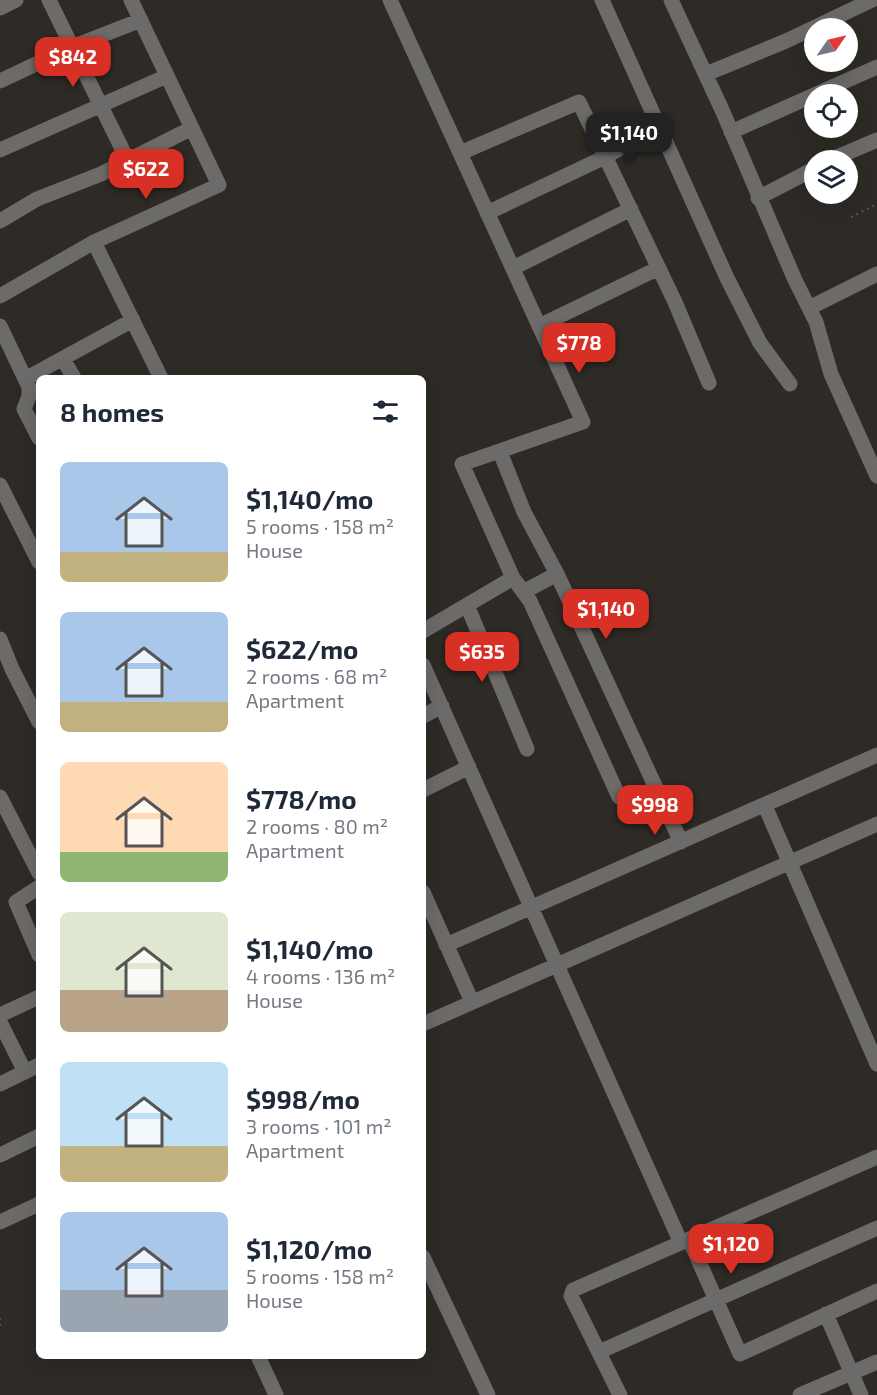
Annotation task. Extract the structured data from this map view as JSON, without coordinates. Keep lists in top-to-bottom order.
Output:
{
  "north": "top right",
  "page": {
    "price": [
      "$842",
      "$1,140",
      "$622",
      "$778",
      "$1,140",
      "$635",
      "$998",
      "$1,120"
    ],
    "heading": "8 homes",
    "list": [
      {
        "name": "$1,140/mo",
        "note": "5 rooms · 158 m² · House"
      },
      {
        "name": "$622/mo",
        "note": "2 rooms · 68 m² · Apartment"
      },
      {
        "name": "$778/mo",
        "note": "2 rooms · 80 m² · Apartment"
      },
      {
        "name": "$1,140/mo",
        "note": "4 rooms · 136 m² · House"
      },
      {
        "name": "$998/mo",
        "note": "3 rooms · 101 m² · Apartment"
      },
      {
        "name": "$1,120/mo",
        "note": "5 rooms · 158 m² · House"
      }
    ]
  }
}
